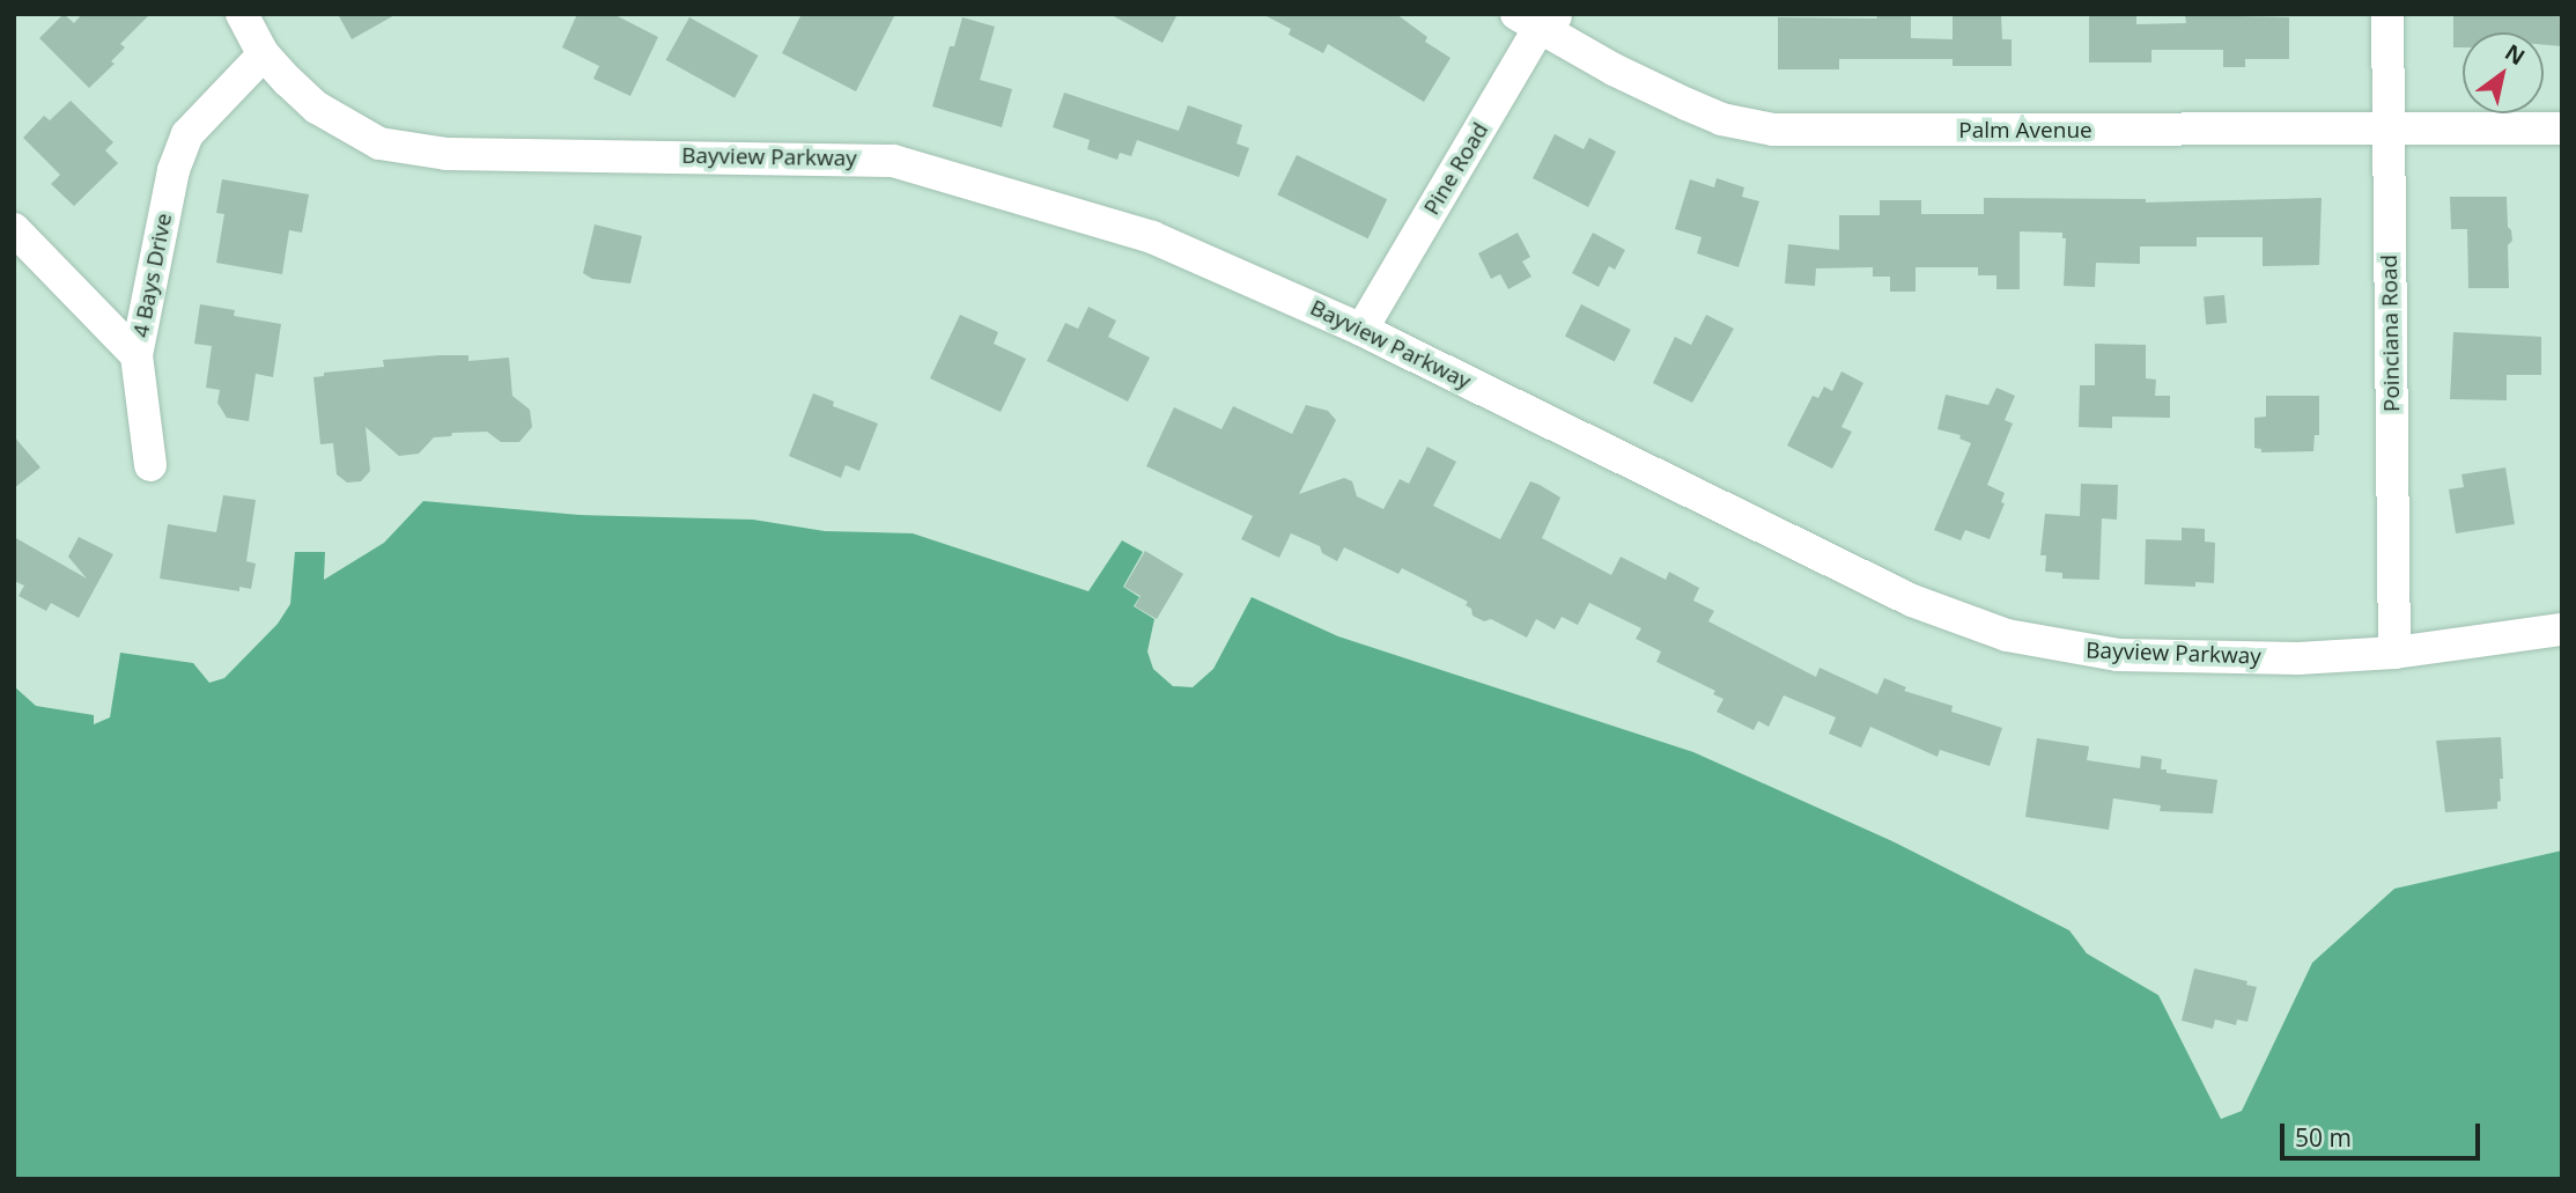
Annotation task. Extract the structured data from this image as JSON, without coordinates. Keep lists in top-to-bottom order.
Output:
{
  "streets": {
    "street": [
      "Palm Avenue",
      "Bayview Parkway",
      "Pine Road",
      "4 Bays Drive",
      "Poinciana Road"
    ]
  },
  "crossings": [
    ["Palm Avenue", "Pine Road"],
    ["Palm Avenue", "Poinciana Road"],
    ["Bayview Parkway", "Pine Road"],
    ["Bayview Parkway", "4 Bays Drive"],
    ["Bayview Parkway", "Poinciana Road"]
  ],
  "scale_bar": "50 m",
  "north": "top right"
}
